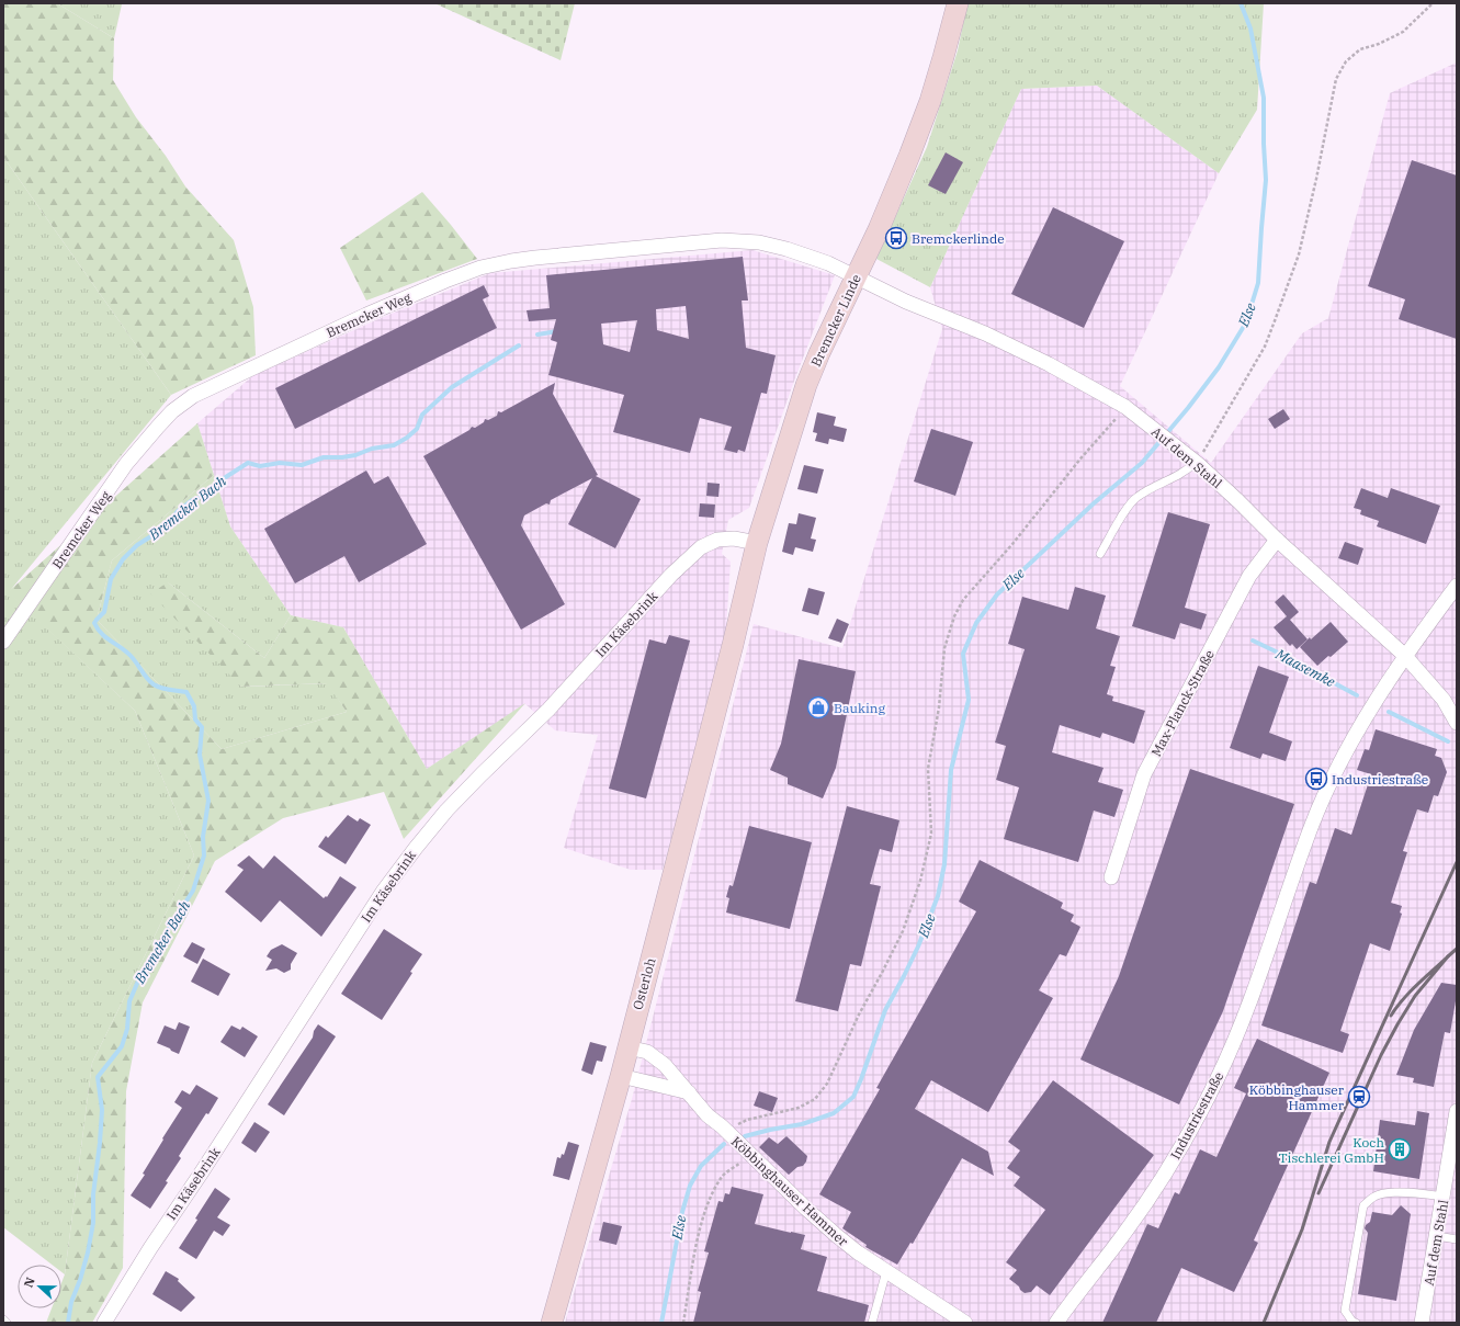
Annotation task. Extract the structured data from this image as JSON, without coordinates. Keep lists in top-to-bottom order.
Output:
{
  "streets": {
    "main road": ["Bremcker Linde", "Osterloh"],
    "street": [
      "Bremcker Weg",
      "Auf dem Stahl",
      "Im Käsebrink",
      "Max-Planck-Straße",
      "Industriestraße",
      "Köbbinghauser Hammer"
    ]
  },
  "crossings": [
    ["Bremcker Weg", "Bremcker Linde"],
    ["Bremcker Weg", "Auf dem Stahl"],
    ["Bremcker Linde", "Auf dem Stahl"],
    ["Bremcker Linde", "Im Käsebrink"],
    ["Bremcker Linde", "Osterloh"],
    ["Auf dem Stahl", "Max-Planck-Straße"],
    ["Auf dem Stahl", "Industriestraße"],
    ["Osterloh", "Köbbinghauser Hammer"]
  ],
  "water": ["Else", "Bremcker Bach", "Maasemke"],
  "places": {
    "bus stop": ["Bremckerlinde", "Industriestraße"],
    "shop": ["Bauking"],
    "station": ["Köbbinghauser Hammer"],
    "building": ["Koch Tischlerei GmbH"]
  },
  "north": "left"
}
